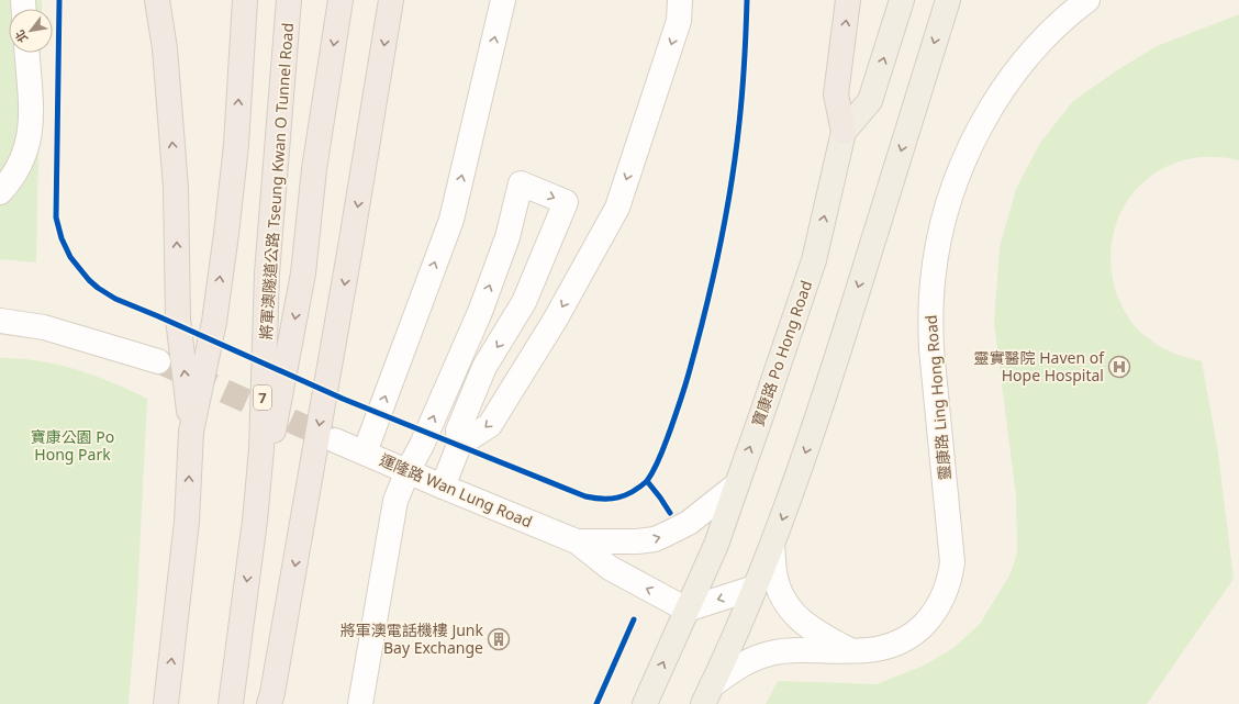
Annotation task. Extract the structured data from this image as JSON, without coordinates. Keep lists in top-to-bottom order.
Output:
{
  "streets": {
    "highway": ["將軍澳隧道公路 Tseung Kwan O Tunnel Road", "7"],
    "main road": ["寶康路 Po Hong Road"],
    "street": ["靈康路 Ling Hong Road", "運隆路 Wan Lung Road"]
  },
  "crossings": [
    ["寶康路 Po Hong Road", "運隆路 Wan Lung Road"]
  ],
  "parks": ["寶康公園 Po Hong Park"],
  "places": {
    "hospital": ["靈實醫院 Haven of Hope Hospital"],
    "building": ["將軍澳電話機樓 Junk Bay Exchange"]
  },
  "north": "bottom left"
}
